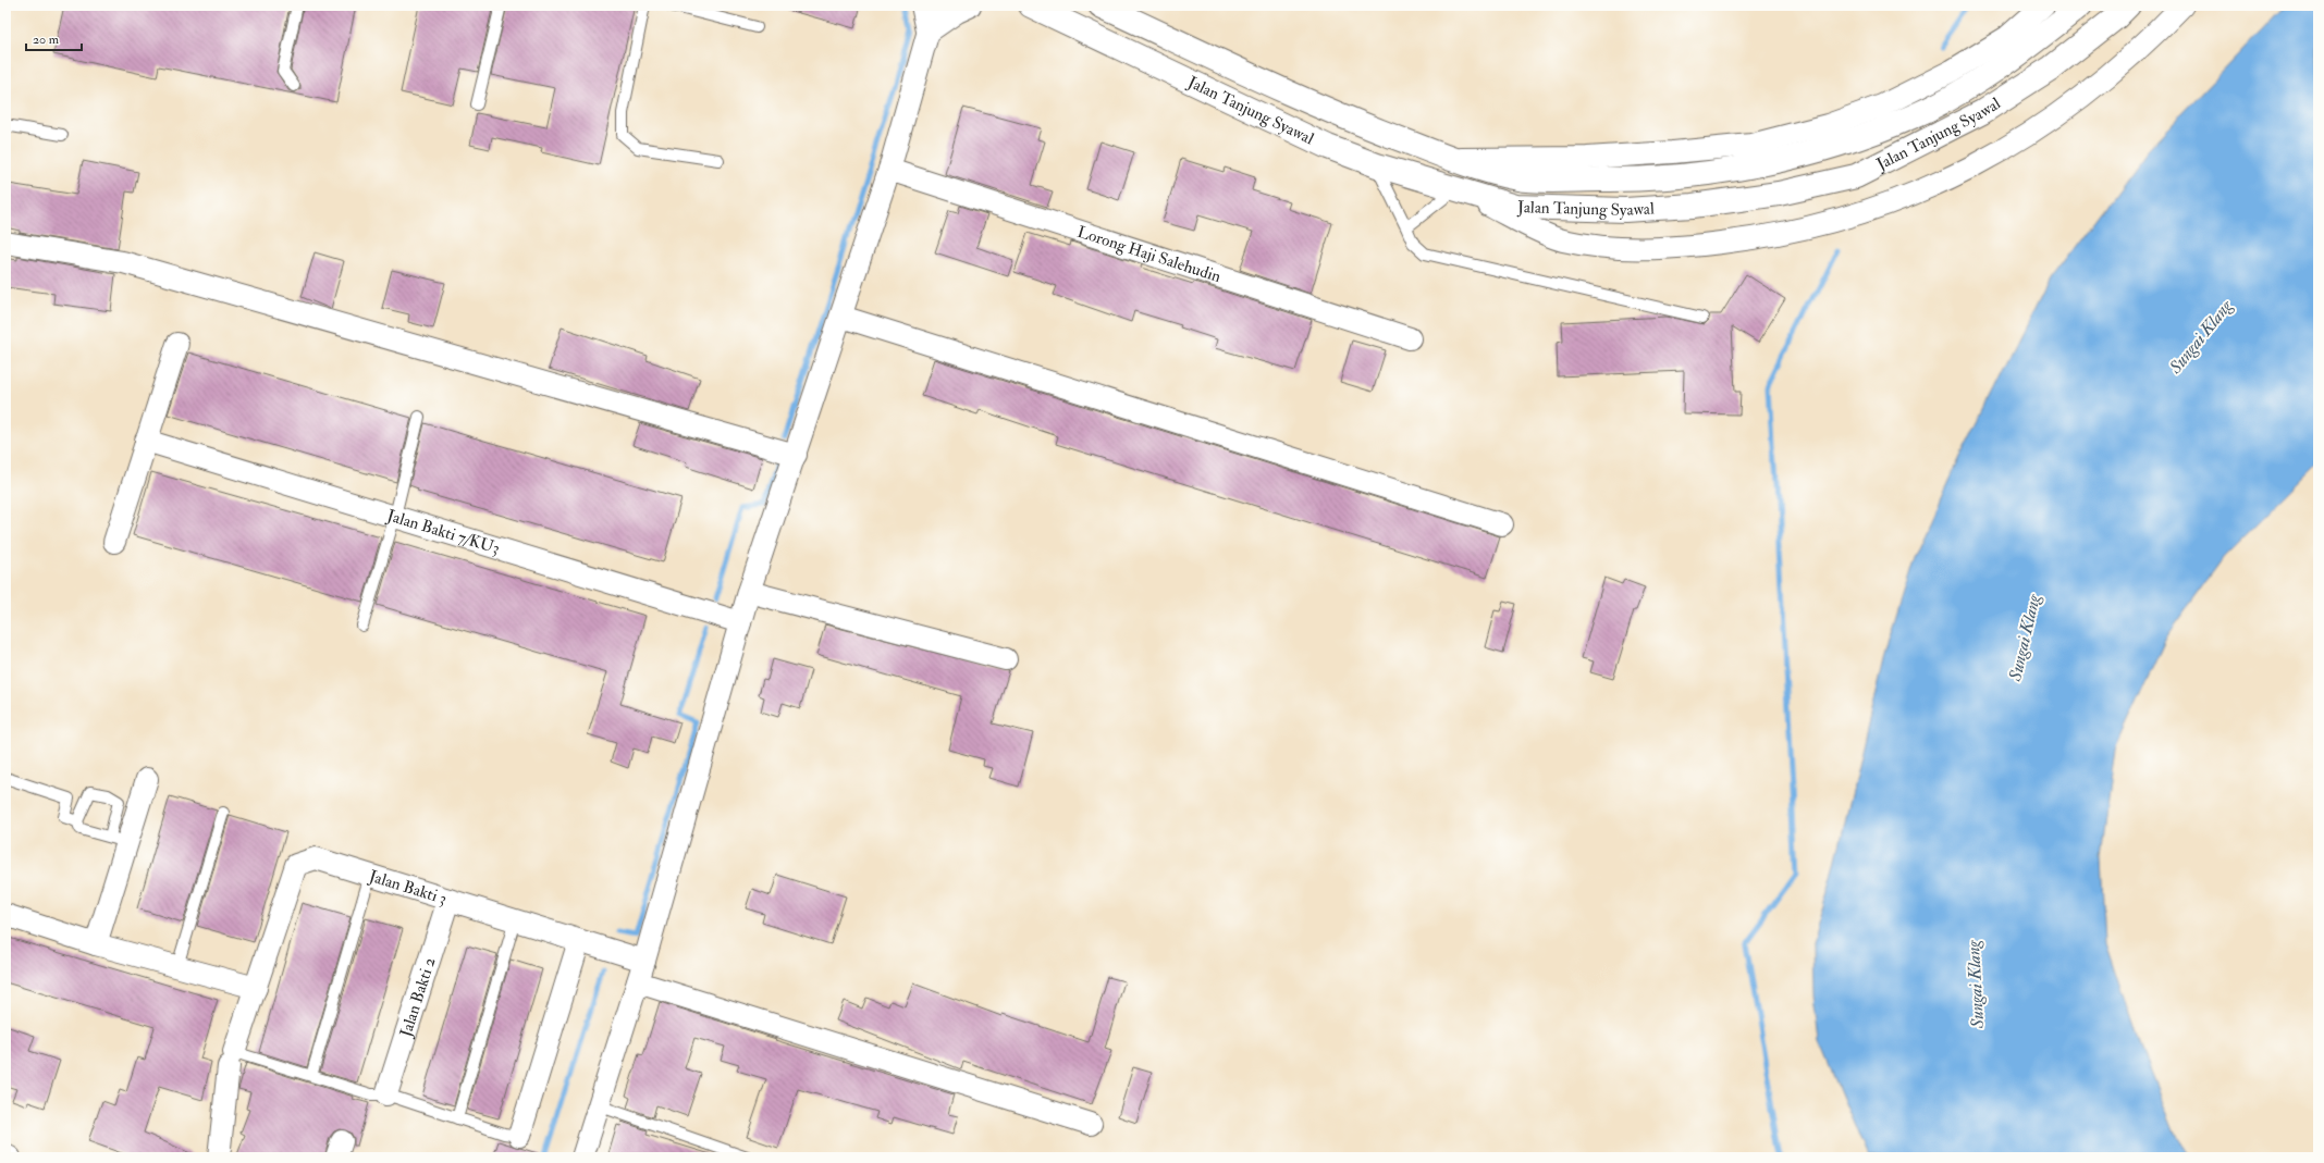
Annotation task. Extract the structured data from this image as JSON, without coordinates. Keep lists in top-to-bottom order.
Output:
{
  "streets": {
    "main road": ["Jalan Tanjung Syawal"],
    "street": [
      "Lorong Haji Salehudin",
      "Jalan Bakti 7/KU3",
      "Jalan Bakti 3",
      "Jalan Bakti 2"
    ]
  },
  "crossings": [
    ["Jalan Bakti 3", "Jalan Bakti 2"]
  ],
  "water": ["Sungai Klang"],
  "scale_bar": "20 m"
}
